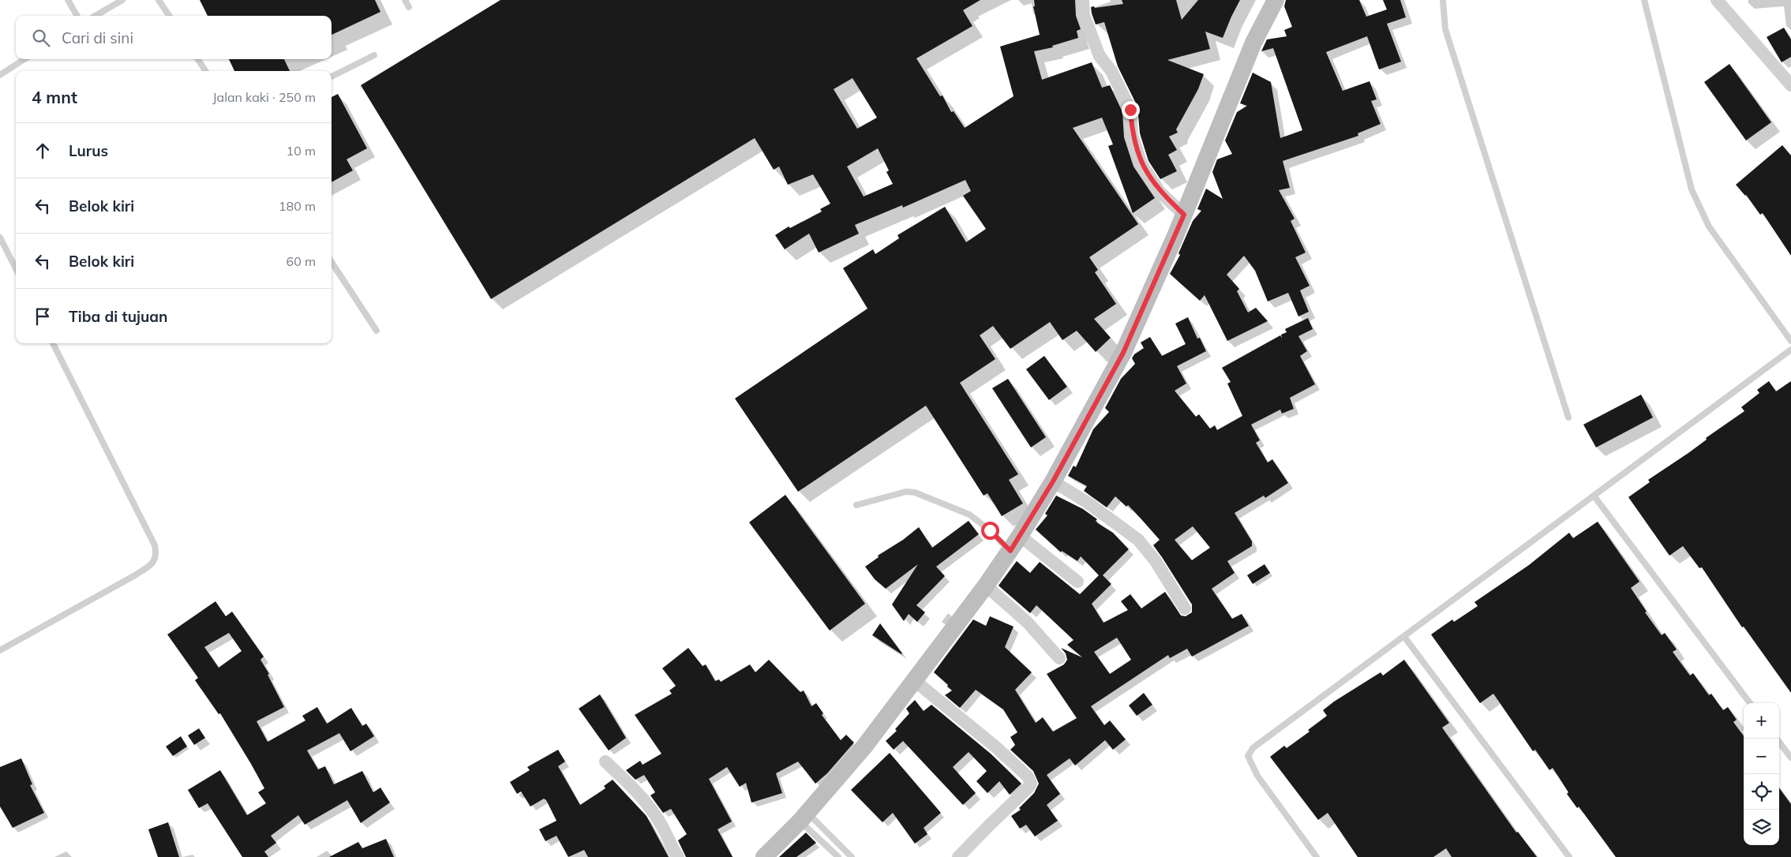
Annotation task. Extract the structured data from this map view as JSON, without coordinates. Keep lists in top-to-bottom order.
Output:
{
  "page": {
    "search": "Cari di sini",
    "heading": ["4 mnt", "Jalan kaki · 250 m"],
    "list": [
      ["Lurus", "10 m"],
      ["Belok kiri", "180 m"],
      ["Belok kiri", "60 m"],
      "Tiba di tujuan"
    ],
    "map_buttons": ["+", "−"]
  }
}
